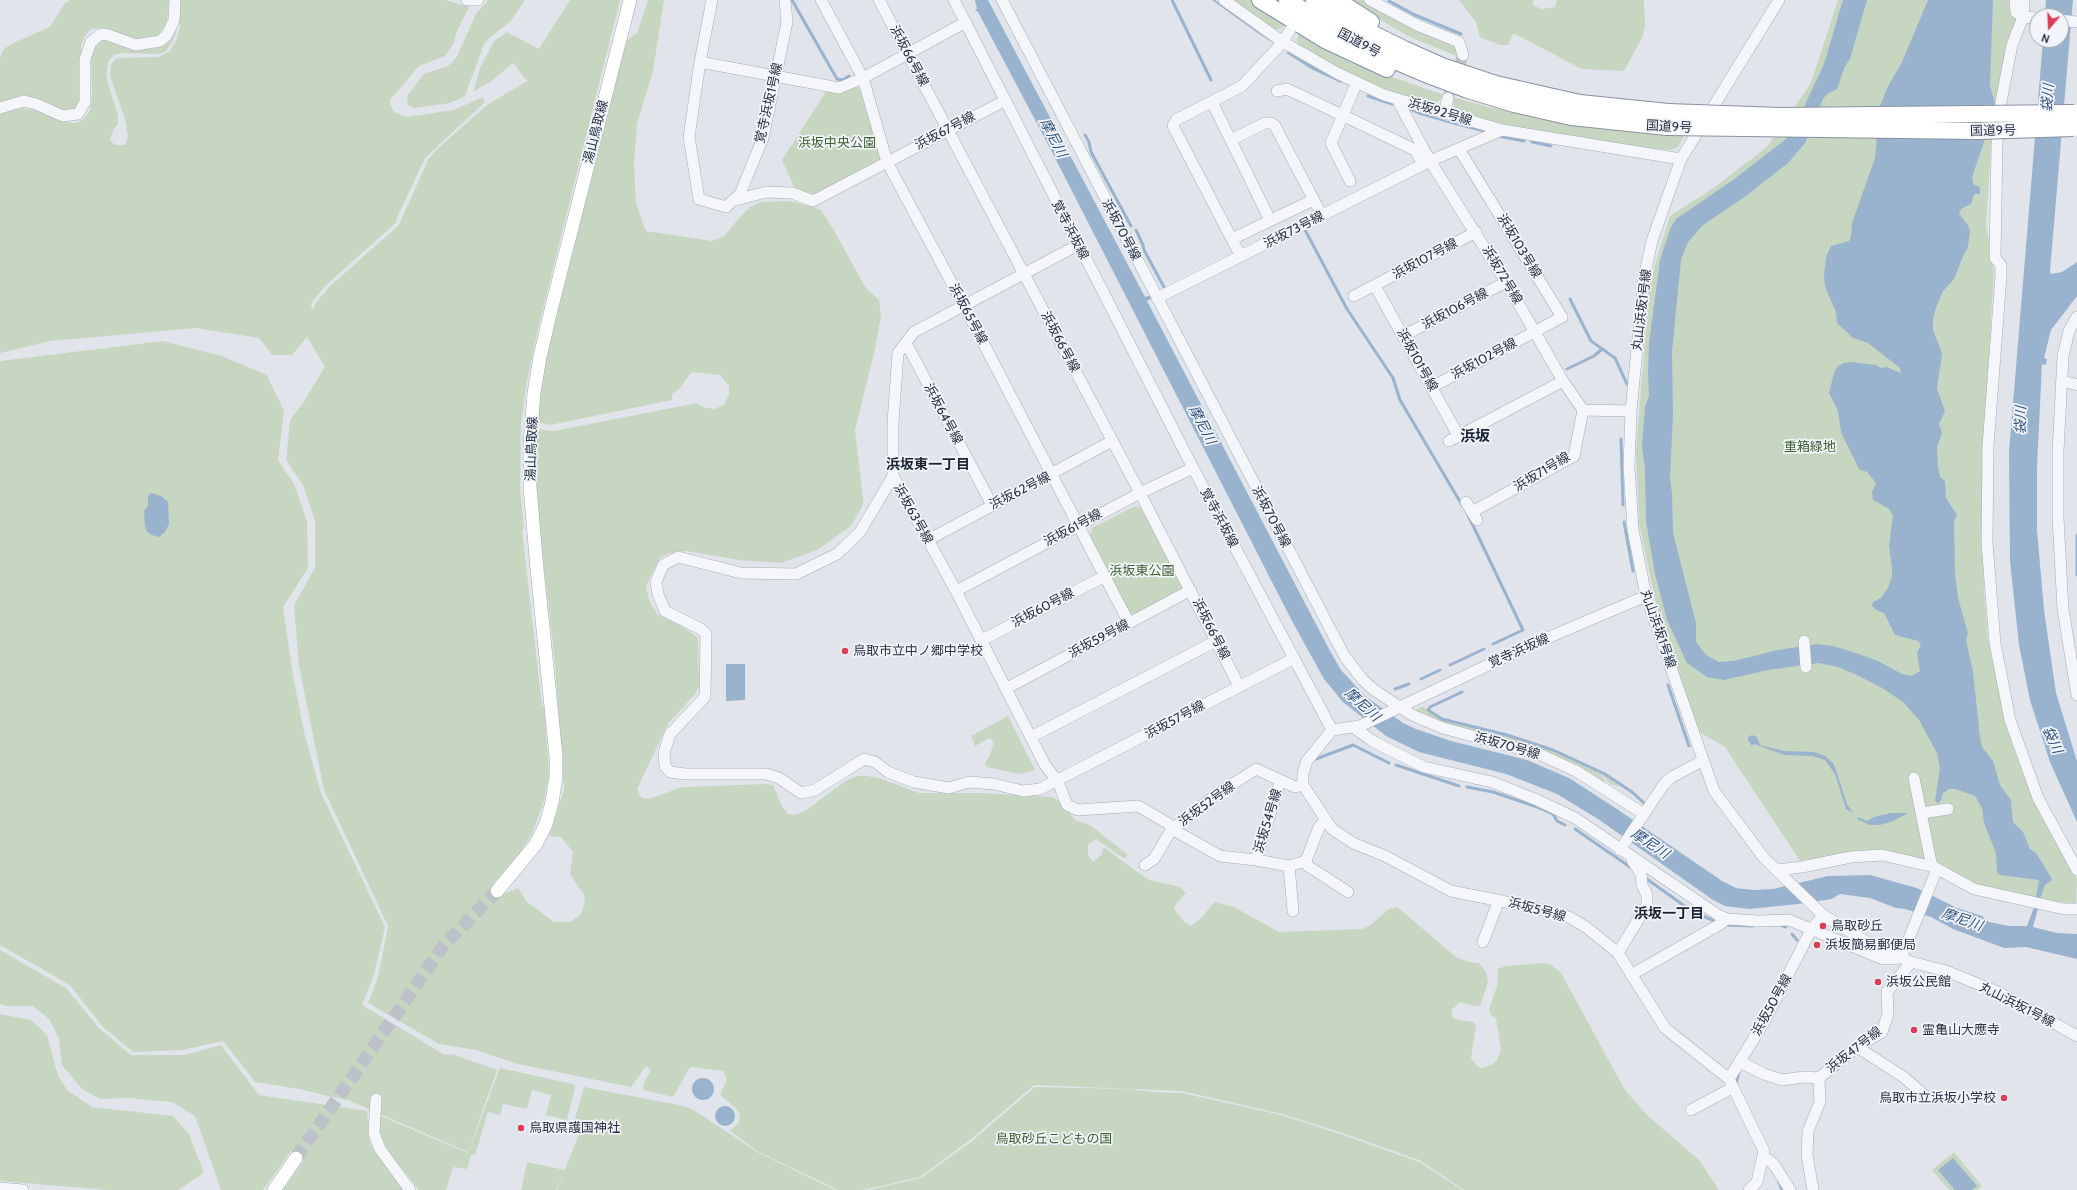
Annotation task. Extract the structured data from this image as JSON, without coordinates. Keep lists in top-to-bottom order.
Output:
{
  "streets": {
    "highway": ["国道9号"],
    "main road": ["湯山鳥取線"],
    "street": [
      "浜坂66号線",
      "覚寺浜坂1号線",
      "浜坂92号線",
      "浜坂67号線",
      "覚寺浜坂線",
      "浜坂70号線",
      "浜坂73号線",
      "浜坂103号線",
      "浜坂107号線",
      "浜坂72号線",
      "浜坂106号線",
      "丸山浜坂1号線",
      "浜坂65号線",
      "浜坂102号線",
      "浜坂101号線",
      "浜坂64号線",
      "浜坂71号線",
      "浜坂62号線",
      "浜坂63号線",
      "浜坂61号線",
      "浜坂60号線",
      "浜坂59号線",
      "浜坂57号線",
      "浜坂52号線",
      "浜坂54号線",
      "浜坂5号線",
      "浜坂50号線",
      "浜坂47号線"
    ]
  },
  "crossings": [
    ["浜坂66号線", "浜坂67号線"],
    ["浜坂66号線", "浜坂62号線"],
    ["浜坂66号線", "浜坂63号線"],
    ["浜坂66号線", "浜坂61号線"],
    ["浜坂66号線", "浜坂59号線"],
    ["浜坂66号線", "浜坂57号線"],
    ["覚寺浜坂1号線", "浜坂67号線"],
    ["浜坂92号線", "浜坂73号線"],
    ["浜坂92号線", "浜坂72号線"],
    ["浜坂92号線", "丸山浜坂1号線"],
    ["浜坂67号線", "覚寺浜坂線"],
    ["浜坂67号線", "浜坂65号線"],
    ["覚寺浜坂線", "浜坂70号線"],
    ["覚寺浜坂線", "丸山浜坂1号線"],
    ["覚寺浜坂線", "浜坂63号線"],
    ["覚寺浜坂線", "浜坂61号線"],
    ["覚寺浜坂線", "浜坂57号線"],
    ["浜坂70号線", "浜坂73号線"],
    ["浜坂73号線", "浜坂103号線"],
    ["浜坂73号線", "浜坂72号線"],
    ["浜坂103号線", "浜坂72号線"],
    ["浜坂103号線", "浜坂102号線"],
    ["浜坂107号線", "浜坂72号線"],
    ["浜坂107号線", "浜坂101号線"],
    ["浜坂72号線", "浜坂106号線"],
    ["浜坂72号線", "浜坂102号線"],
    ["浜坂72号線", "浜坂101号線"],
    ["浜坂72号線", "浜坂71号線"],
    ["浜坂106号線", "浜坂101号線"],
    ["丸山浜坂1号線", "浜坂50号線"],
    ["丸山浜坂1号線", "浜坂47号線"],
    ["浜坂65号線", "浜坂62号線"],
    ["浜坂65号線", "浜坂63号線"],
    ["浜坂65号線", "浜坂61号線"],
    ["浜坂65号線", "浜坂60号線"],
    ["浜坂65号線", "浜坂59号線"],
    ["浜坂102号線", "浜坂101号線"],
    ["浜坂64号線", "浜坂62号線"],
    ["浜坂64号線", "浜坂63号線"],
    ["浜坂62号線", "浜坂63号線"],
    ["浜坂63号線", "浜坂61号線"],
    ["浜坂63号線", "浜坂60号線"],
    ["浜坂63号線", "浜坂59号線"],
    ["浜坂63号線", "浜坂57号線"],
    ["浜坂63号線", "浜坂52号線"],
    ["浜坂52号線", "浜坂54号線"],
    ["浜坂52号線", "浜坂5号線"],
    ["浜坂5号線", "浜坂50号線"]
  ],
  "districts": ["浜坂", "浜坂東一丁目", "浜坂一丁目"],
  "water": ["袋川", "摩尼川"],
  "parks": [
    "浜坂中央公園",
    "重箱緑地",
    "浜坂東公園",
    "鳥取砂丘こどもの国"
  ],
  "places": [
    "鳥取市立中ノ郷中学校",
    "鳥取砂丘",
    "浜坂簡易郵便局",
    "浜坂公民館",
    "霊亀山大應寺",
    "鳥取市立浜坂小学校",
    "鳥取県護国神社"
  ],
  "north": "bottom"
}
